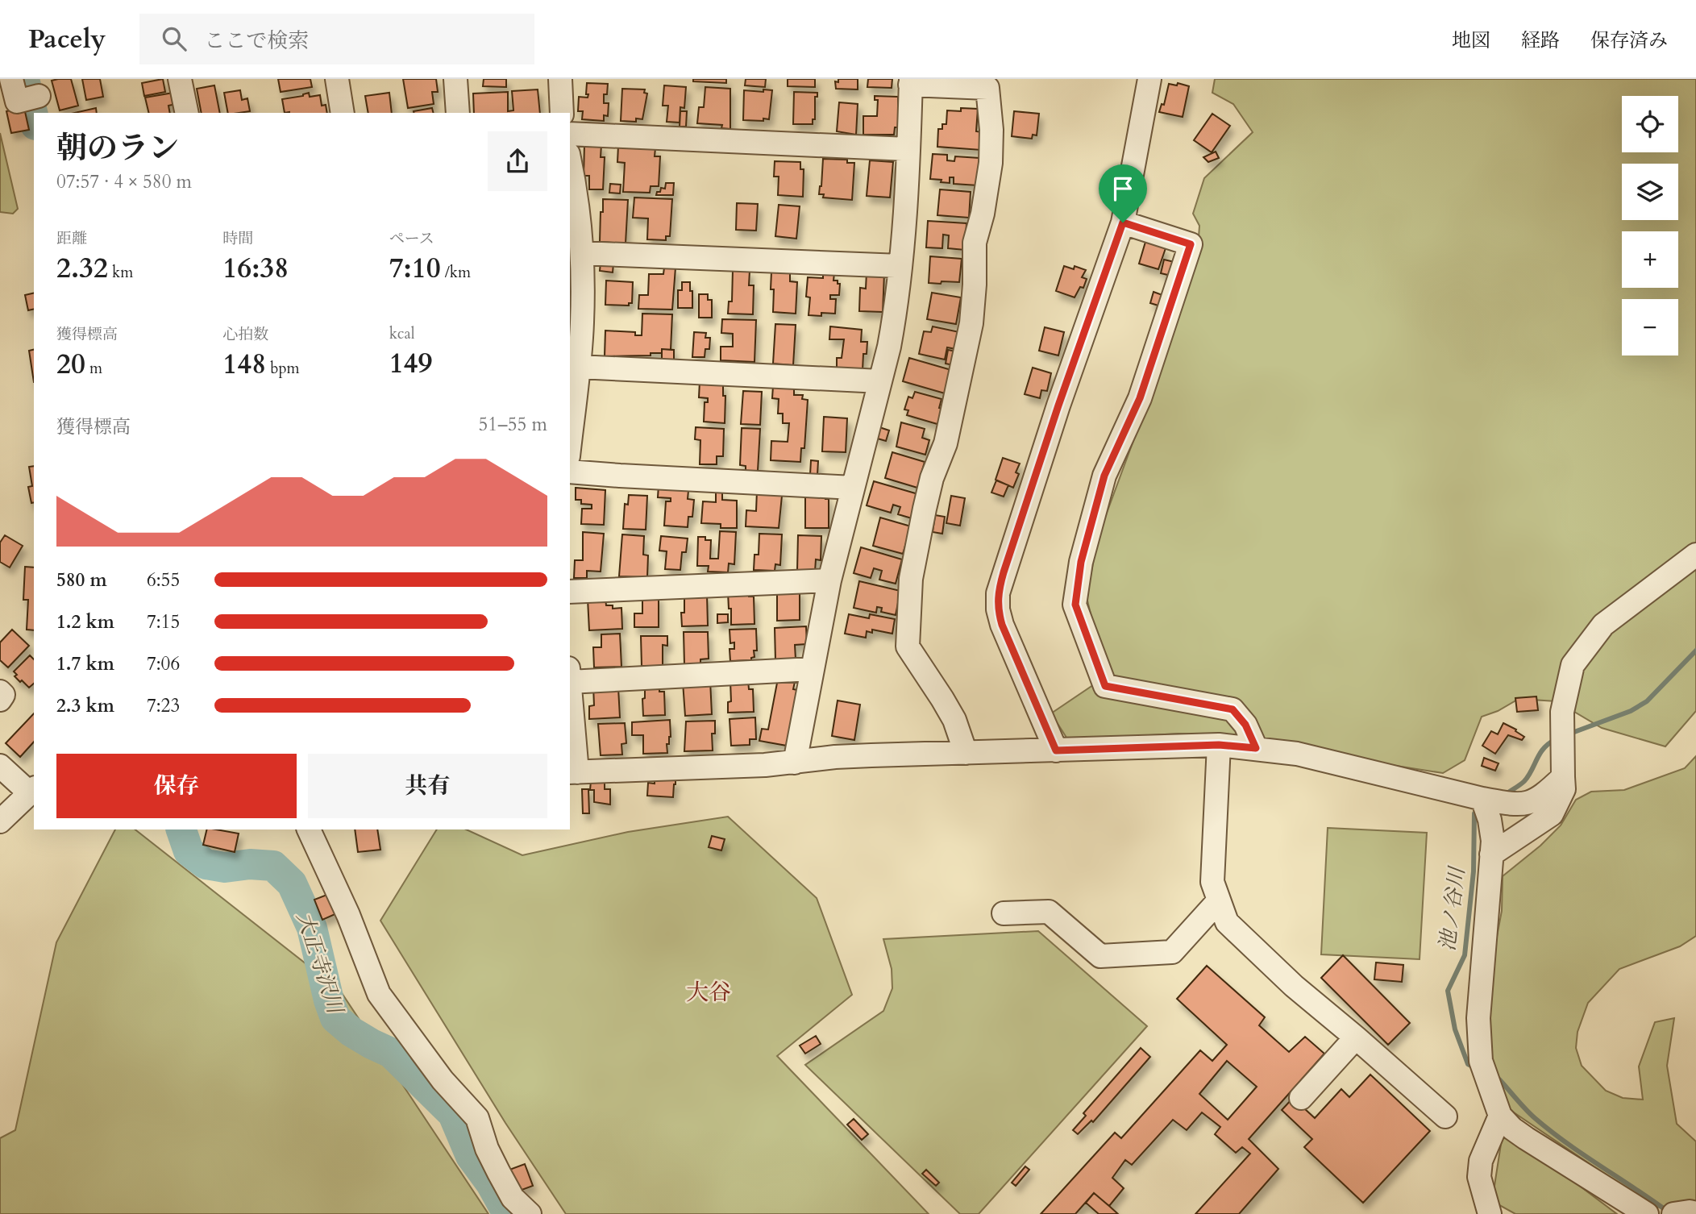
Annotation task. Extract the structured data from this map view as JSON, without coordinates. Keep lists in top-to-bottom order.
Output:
{
  "districts": ["大谷"],
  "water": ["池ノ谷川", "大正寺沢川"],
  "page": {
    "header": "Pacely",
    "search": "ここで検索",
    "nav": ["地図", "経路", "保存済み"],
    "map_buttons": ["+", "−"],
    "heading": ["朝のラン", "07:57 · 4 × 580 m"],
    "stats": [
      ["距離", "2.32 km"],
      ["時間", "16:38"],
      ["ペース", "7:10 /km"],
      ["獲得標高", "20 m"],
      ["心拍数", "148 bpm"],
      ["kcal", "149"]
    ],
    "chart": ["獲得標高", "51–55 m"],
    "list": [
      {
        "name": "580 m",
        "note": "6:55"
      },
      {
        "name": "1.2 km",
        "note": "7:15"
      },
      {
        "name": "1.7 km",
        "note": "7:06"
      },
      {
        "name": "2.3 km",
        "note": "7:23"
      }
    ],
    "buttons": ["保存", "共有"]
  }
}
